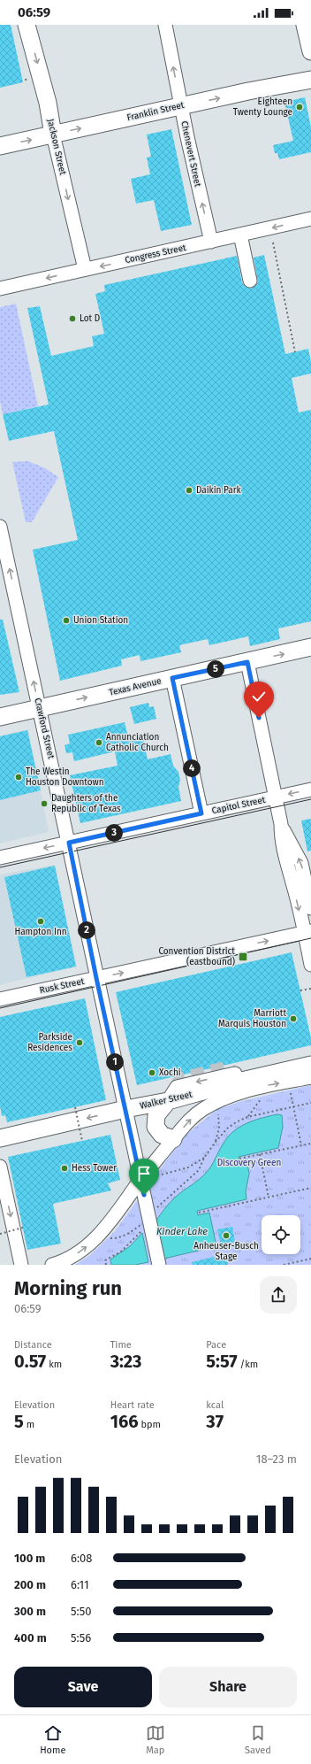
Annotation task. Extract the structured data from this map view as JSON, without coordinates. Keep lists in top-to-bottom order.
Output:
{
  "streets": {
    "main road": [
      "Franklin Street",
      "Jackson Street",
      "Texas Avenue",
      "Walker Street"
    ],
    "street": [
      "Chenevert Street",
      "Congress Street",
      "Crawford Street",
      "Capitol Street",
      "Rusk Street"
    ]
  },
  "crossings": [
    ["Franklin Street", "Jackson Street"],
    ["Franklin Street", "Chenevert Street"],
    ["Jackson Street", "Congress Street"],
    ["Chenevert Street", "Congress Street"],
    ["Texas Avenue", "Crawford Street"],
    ["Crawford Street", "Capitol Street"],
    ["Crawford Street", "Rusk Street"],
    ["Crawford Street", "Walker Street"]
  ],
  "one_way": [
    "Franklin Street",
    "Jackson Street",
    "Chenevert Street",
    "Congress Street",
    "Texas Avenue",
    "Rusk Street",
    "Walker Street"
  ],
  "water": ["Kinder Lake"],
  "parks": ["Discovery Green"],
  "places": {
    "other": [
      "Eighteen Twenty Lounge",
      "Lot D",
      "Daikin Park",
      "Union Station",
      "Annunciation Catholic Church",
      "The Westin Houston Downtown",
      "Daughters of the Republic of Texas",
      "Hampton Inn",
      "Marriott Marquis Houston",
      "Parkside Residences",
      "Xochi",
      "Hess Tower",
      "Anheuser-Busch Stage"
    ],
    "transit": ["Convention District (eastbound)"]
  },
  "page": {
    "status": "06:59",
    "pins": [
      "5",
      "4",
      "3",
      "2",
      "1"
    ],
    "heading": ["Morning run", "06:59"],
    "stats": [
      ["Distance", "0.57 km"],
      ["Time", "3:23"],
      ["Pace", "5:57 /km"],
      ["Elevation", "5 m"],
      ["Heart rate", "166 bpm"],
      ["kcal", "37"]
    ],
    "chart": ["Elevation", "18–23 m"],
    "list": [
      {
        "name": "100 m",
        "note": "6:08"
      },
      {
        "name": "200 m",
        "note": "6:11"
      },
      {
        "name": "300 m",
        "note": "5:50"
      },
      {
        "name": "400 m",
        "note": "5:56"
      }
    ],
    "buttons": ["Save", "Share"],
    "tabs": ["Home", "Map", "Saved"]
  }
}
